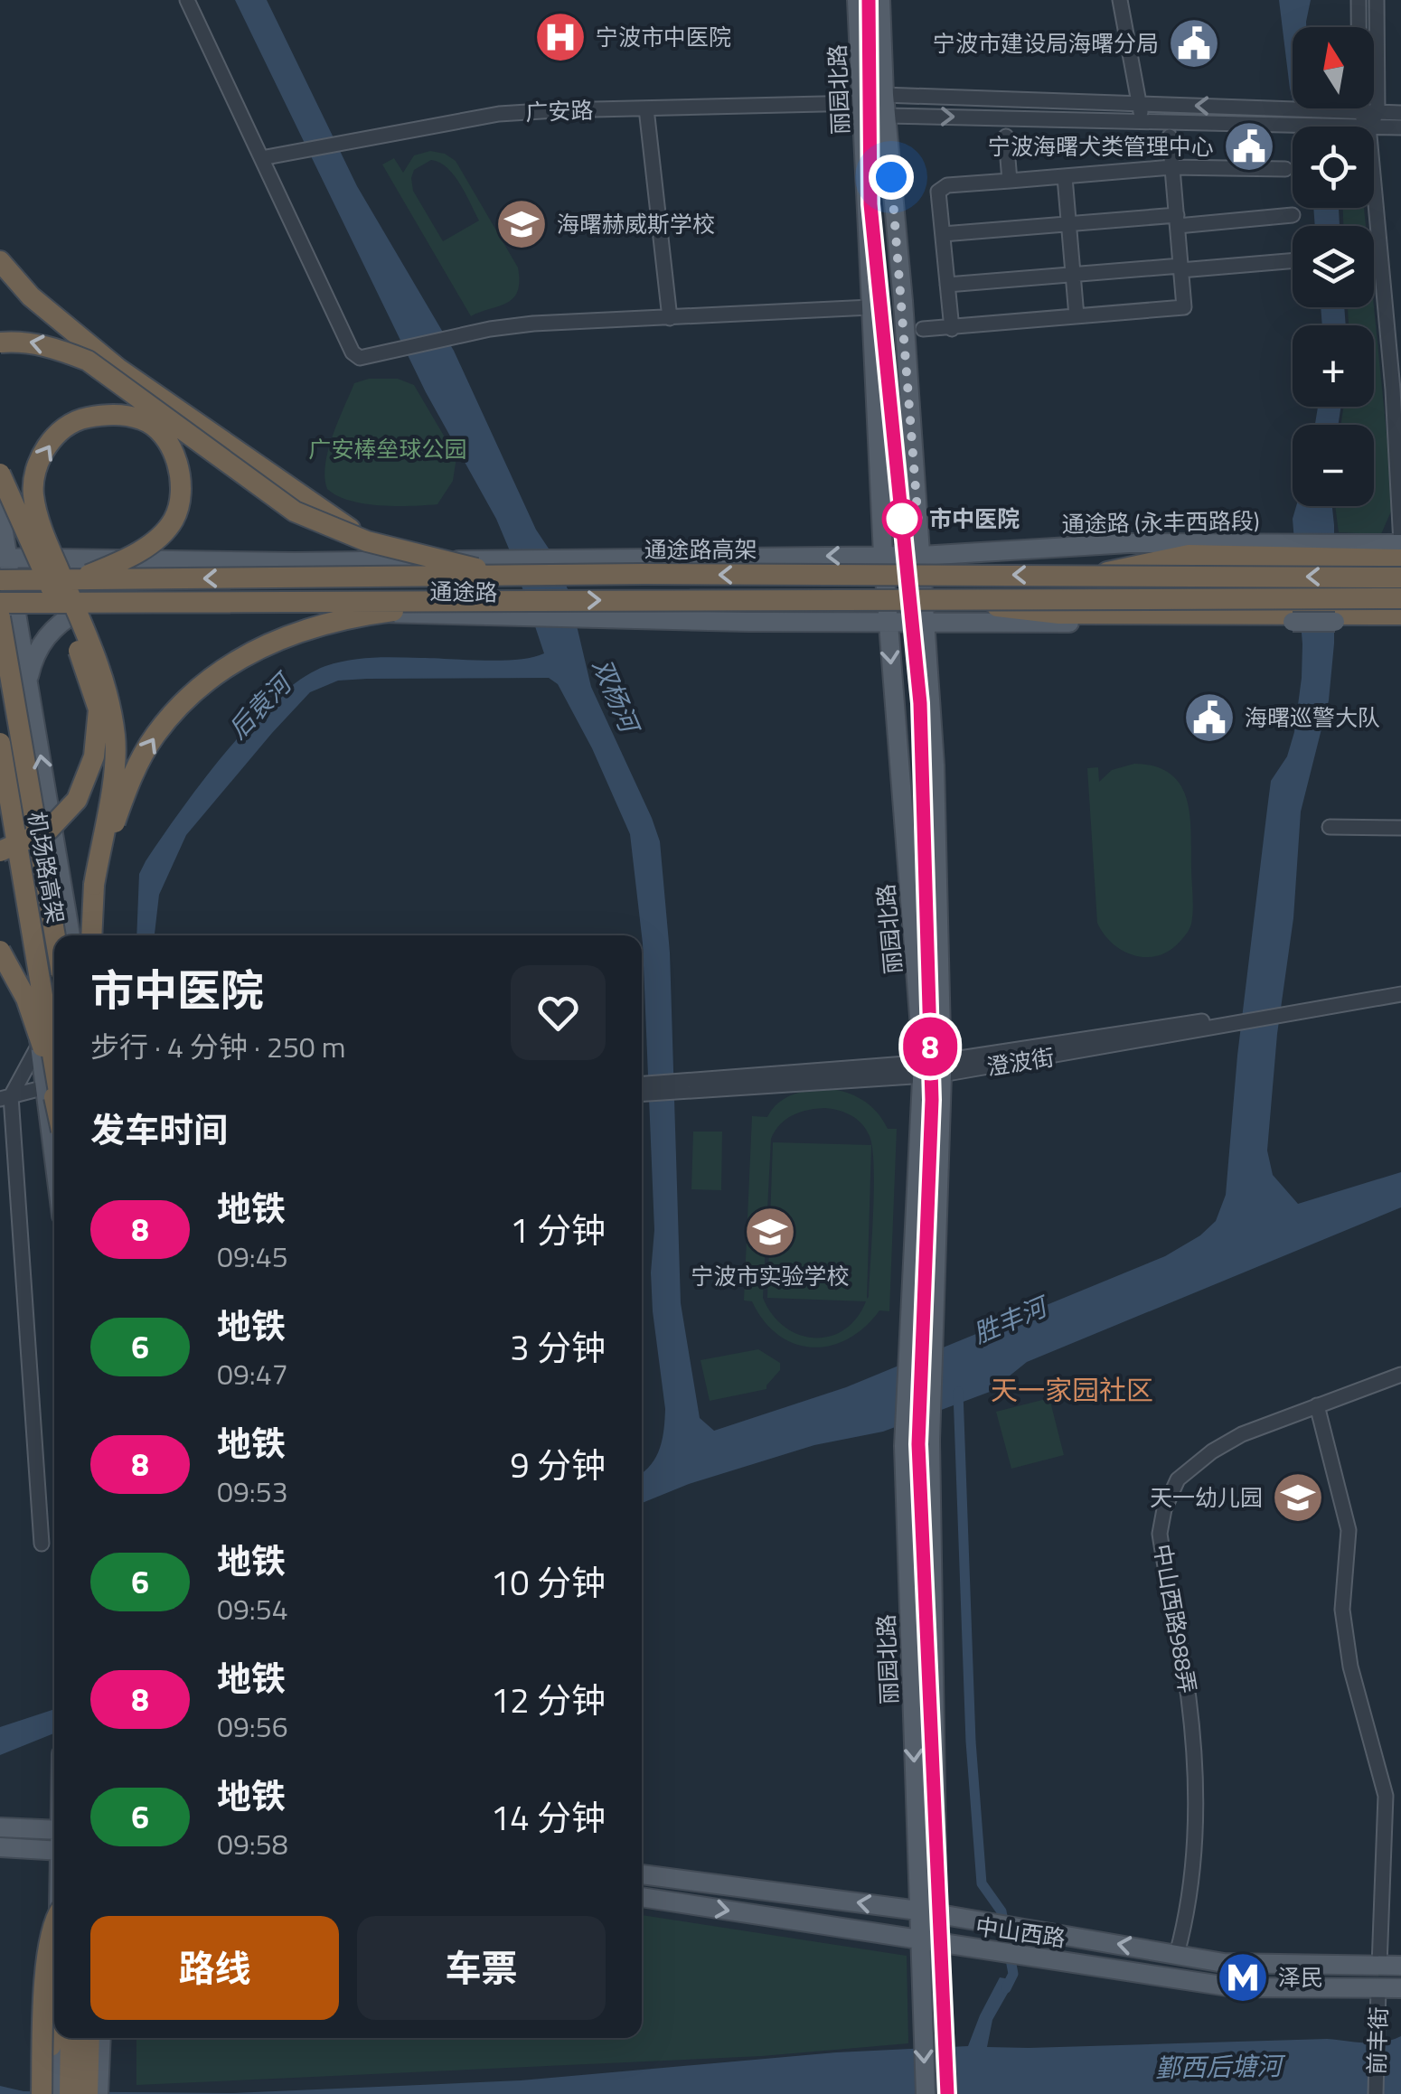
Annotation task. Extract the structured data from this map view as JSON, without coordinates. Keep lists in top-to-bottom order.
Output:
{
  "streets": {
    "highway": ["通途路高架", "机场路高架"],
    "main road": [
      "丽园北路",
      "通途路 (永丰西路段)",
      "通途路",
      "中山西路"
    ],
    "street": [
      "广安路",
      "澄波街",
      "中山西路988弄",
      "前丰街"
    ]
  },
  "crossings": [
    ["丽园北路", "广安路"],
    ["丽园北路", "通途路 (永丰西路段)"],
    ["丽园北路", "通途路"],
    ["丽园北路", "澄波街"],
    ["丽园北路", "中山西路"],
    ["通途路 (永丰西路段)", "通途路"],
    ["通途路高架", "通途路"],
    ["通途路", "机场路高架"],
    ["中山西路988弄", "中山西路"],
    ["中山西路", "前丰街"]
  ],
  "districts": ["天一家园社区"],
  "water": [
    "双杨河",
    "后袁河",
    "胜丰河",
    "鄞西后塘河"
  ],
  "parks": ["广安棒垒球公园"],
  "places": {
    "hospital": ["宁波市中医院"],
    "public building": ["宁波市建设局海曙分局", "宁波海曙犬类管理中心", "海曙巡警大队"],
    "school or university": ["海曙赫威斯学校", "宁波市实验学校", "天一幼儿园"],
    "other": ["市中医院"],
    "metro station": ["泽民"]
  },
  "lines": ["metro line 8"],
  "north": "top",
  "page": {
    "on_map": "8",
    "map_buttons": ["+", "−"],
    "heading": [
      ["市中医院", "步行 · 4 分钟 · 250 m"],
      "发车时间"
    ],
    "list": [
      {
        "mark": "8",
        "name": "地铁",
        "note": "09:45",
        "value": "1 分钟"
      },
      {
        "mark": "6",
        "name": "地铁",
        "note": "09:47",
        "value": "3 分钟"
      },
      {
        "mark": "8",
        "name": "地铁",
        "note": "09:53",
        "value": "9 分钟"
      },
      {
        "mark": "6",
        "name": "地铁",
        "note": "09:54",
        "value": "10 分钟"
      },
      {
        "mark": "8",
        "name": "地铁",
        "note": "09:56",
        "value": "12 分钟"
      },
      {
        "mark": "6",
        "name": "地铁",
        "note": "09:58",
        "value": "14 分钟"
      }
    ],
    "buttons": ["路线", "车票"]
  }
}
